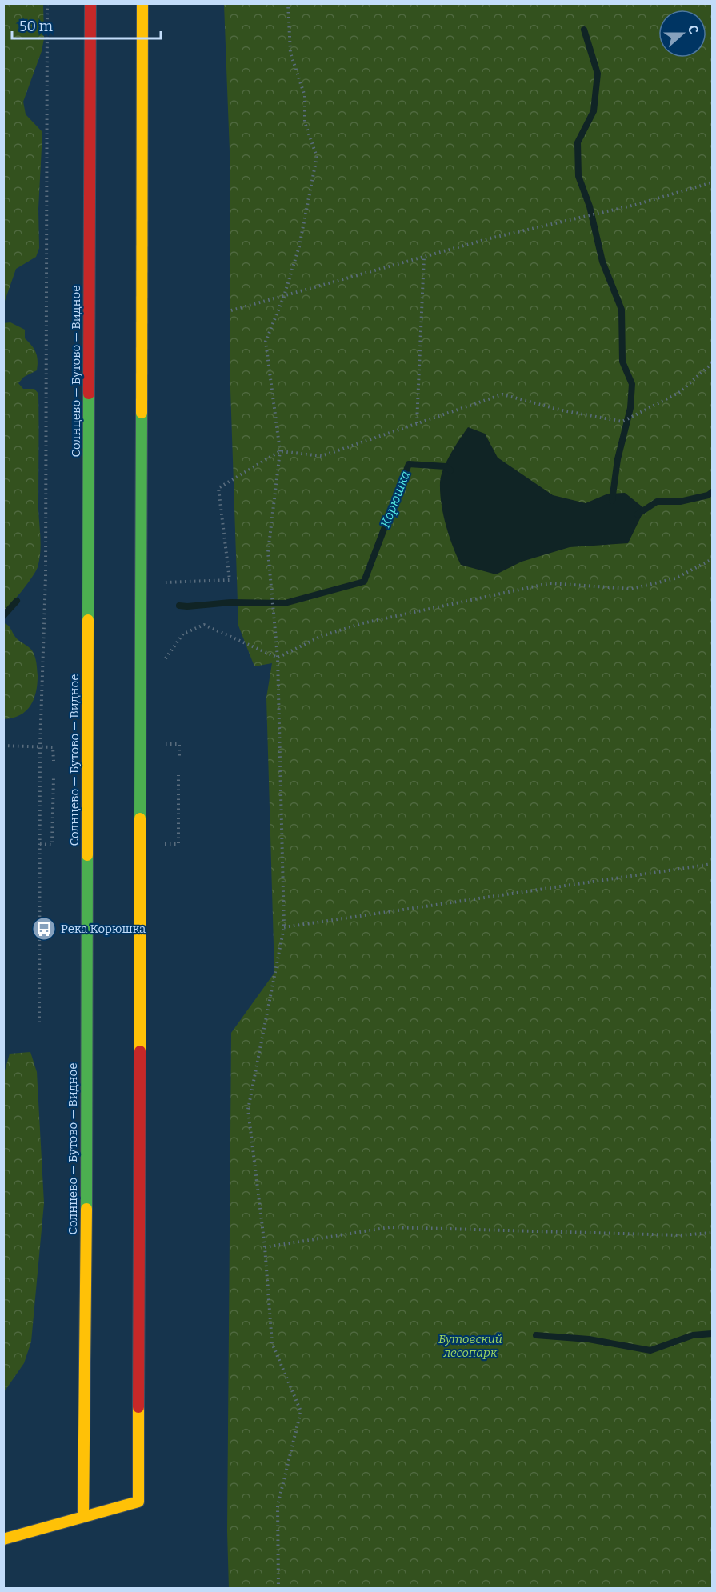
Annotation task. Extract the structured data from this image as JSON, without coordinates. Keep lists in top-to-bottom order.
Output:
{
  "streets": {
    "main road": ["Солнцево — Бутово — Видное"]
  },
  "water": ["Корюшка"],
  "parks": ["Бутовский лесопарк"],
  "places": {
    "bus stop": ["Река Корюшка"]
  },
  "scale_bar": "50 m",
  "north": "right"
}
